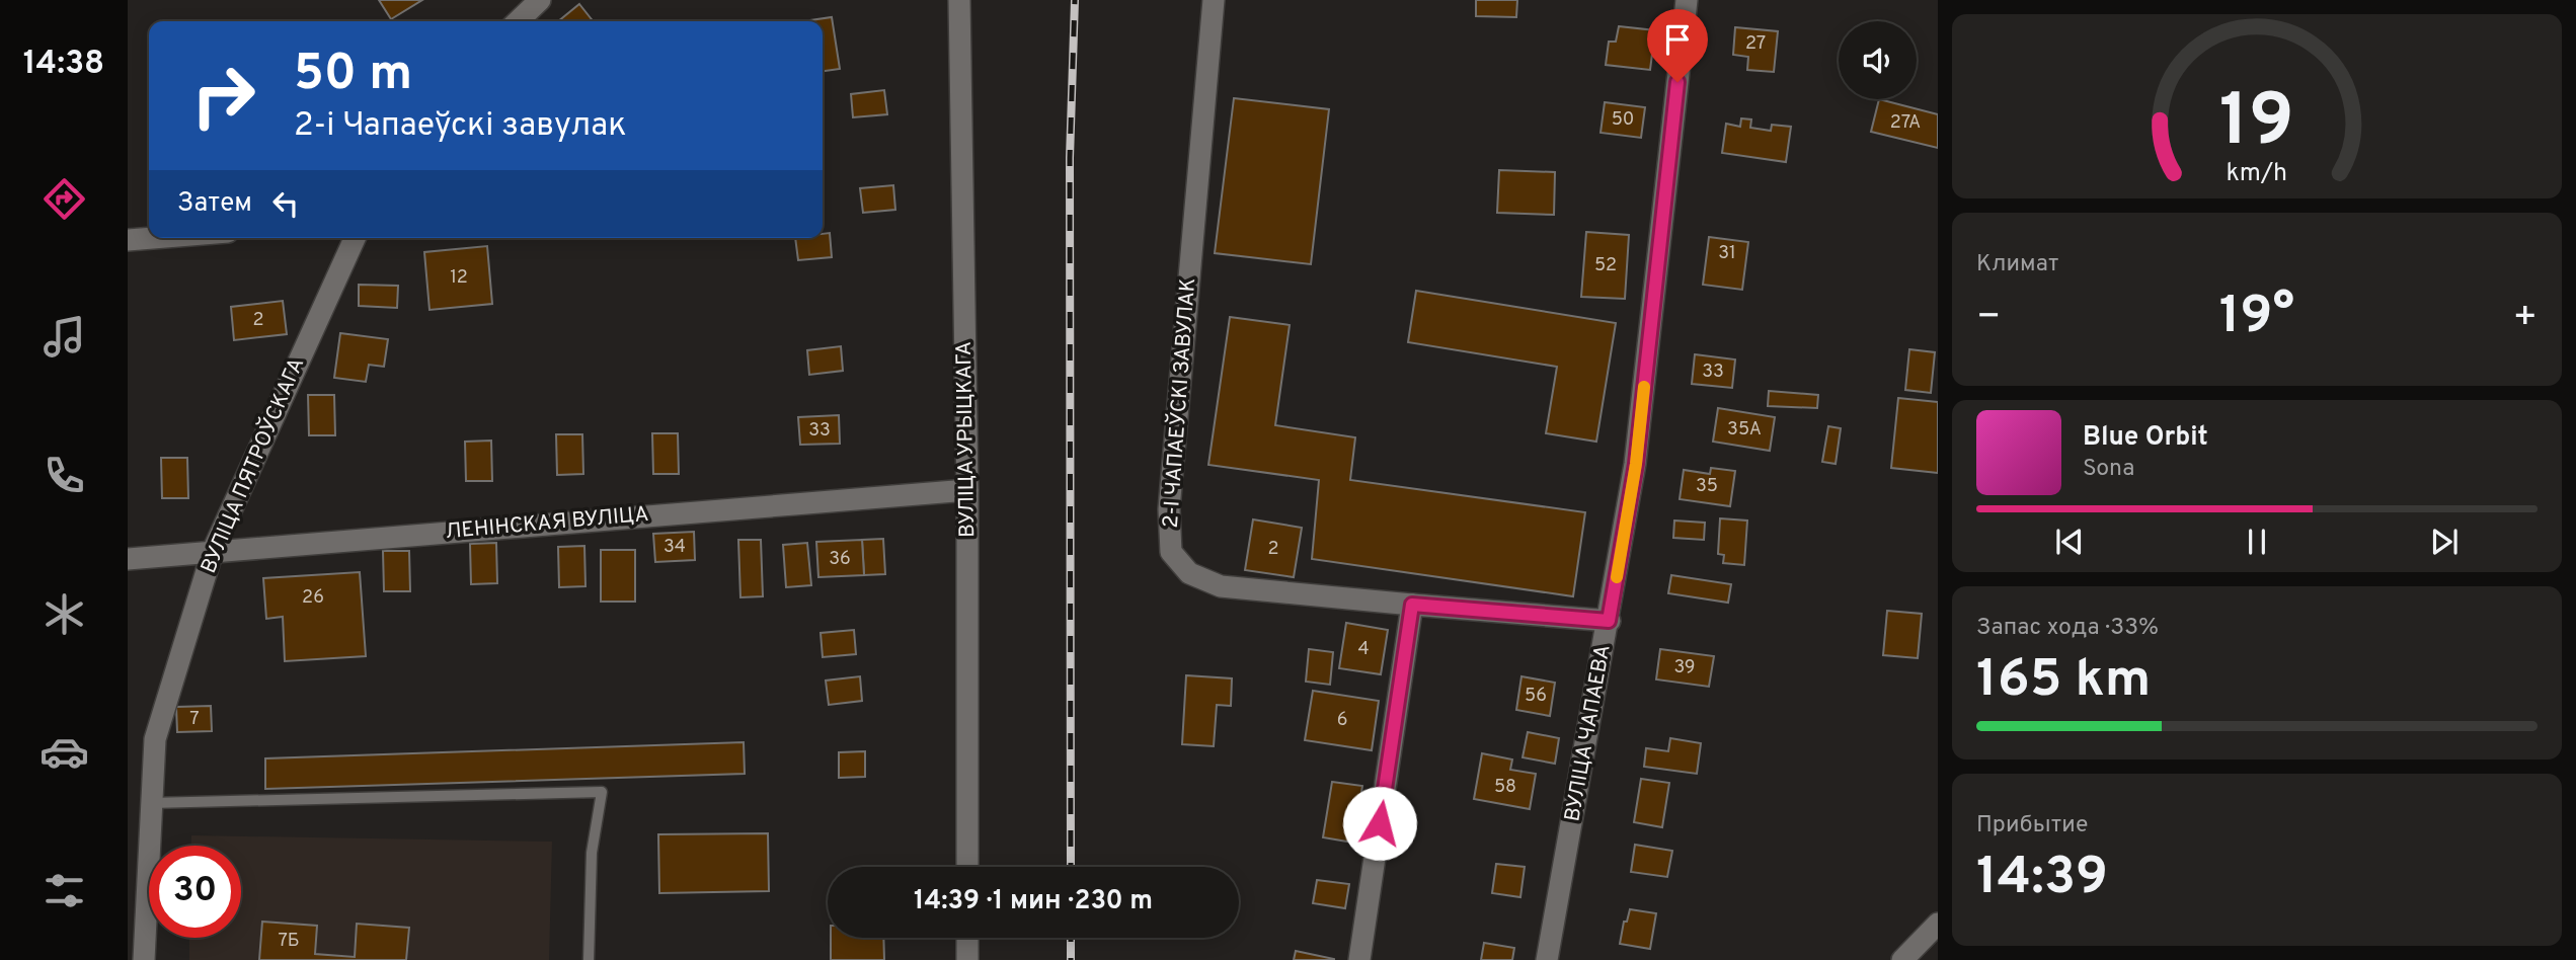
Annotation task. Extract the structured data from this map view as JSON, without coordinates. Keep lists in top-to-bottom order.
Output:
{
  "streets": {
    "street": [
      "2-І ЧАПАЕЎСКІ ЗАВУЛАК",
      "ВУЛІЦА УРЫЦКАГА",
      "ВУЛІЦА ПЯТРОЎСКАГА",
      "ЛЕНІНСКАЯ ВУЛІЦА",
      "ВУЛІЦА ЧАПАЕВА"
    ]
  },
  "crossings": [
    ["2-І ЧАПАЕЎСКІ ЗАВУЛАК", "ВУЛІЦА ЧАПАЕВА"],
    ["ВУЛІЦА УРЫЦКАГА", "ЛЕНІНСКАЯ ВУЛІЦА"],
    ["ВУЛІЦА ПЯТРОЎСКАГА", "ЛЕНІНСКАЯ ВУЛІЦА"]
  ],
  "house_numbers": [
    "27",
    "50",
    "27А",
    "31",
    "52",
    "12",
    "2",
    "33",
    "35А",
    "33",
    "35",
    "34",
    "2",
    "36",
    "26",
    "4",
    "39",
    "56",
    "7",
    "6",
    "58",
    "7Б"
  ],
  "page": {
    "tabs": "14:38",
    "turn": ["50 m", "2-і Чапаеўскі завулак"],
    "then": "Затем",
    "tile": [
      "Климат",
      ["Запас хода · 33%", "165 km"],
      ["Прибытие", "14:39"]
    ],
    "heat": ["−", "19°", "+"],
    "song": ["Blue Orbit", "Sona"],
    "limit": "30",
    "trip": "14:39 · 1 мин · 230 m",
    "gauge": ["19", "km/h"]
  }
}
